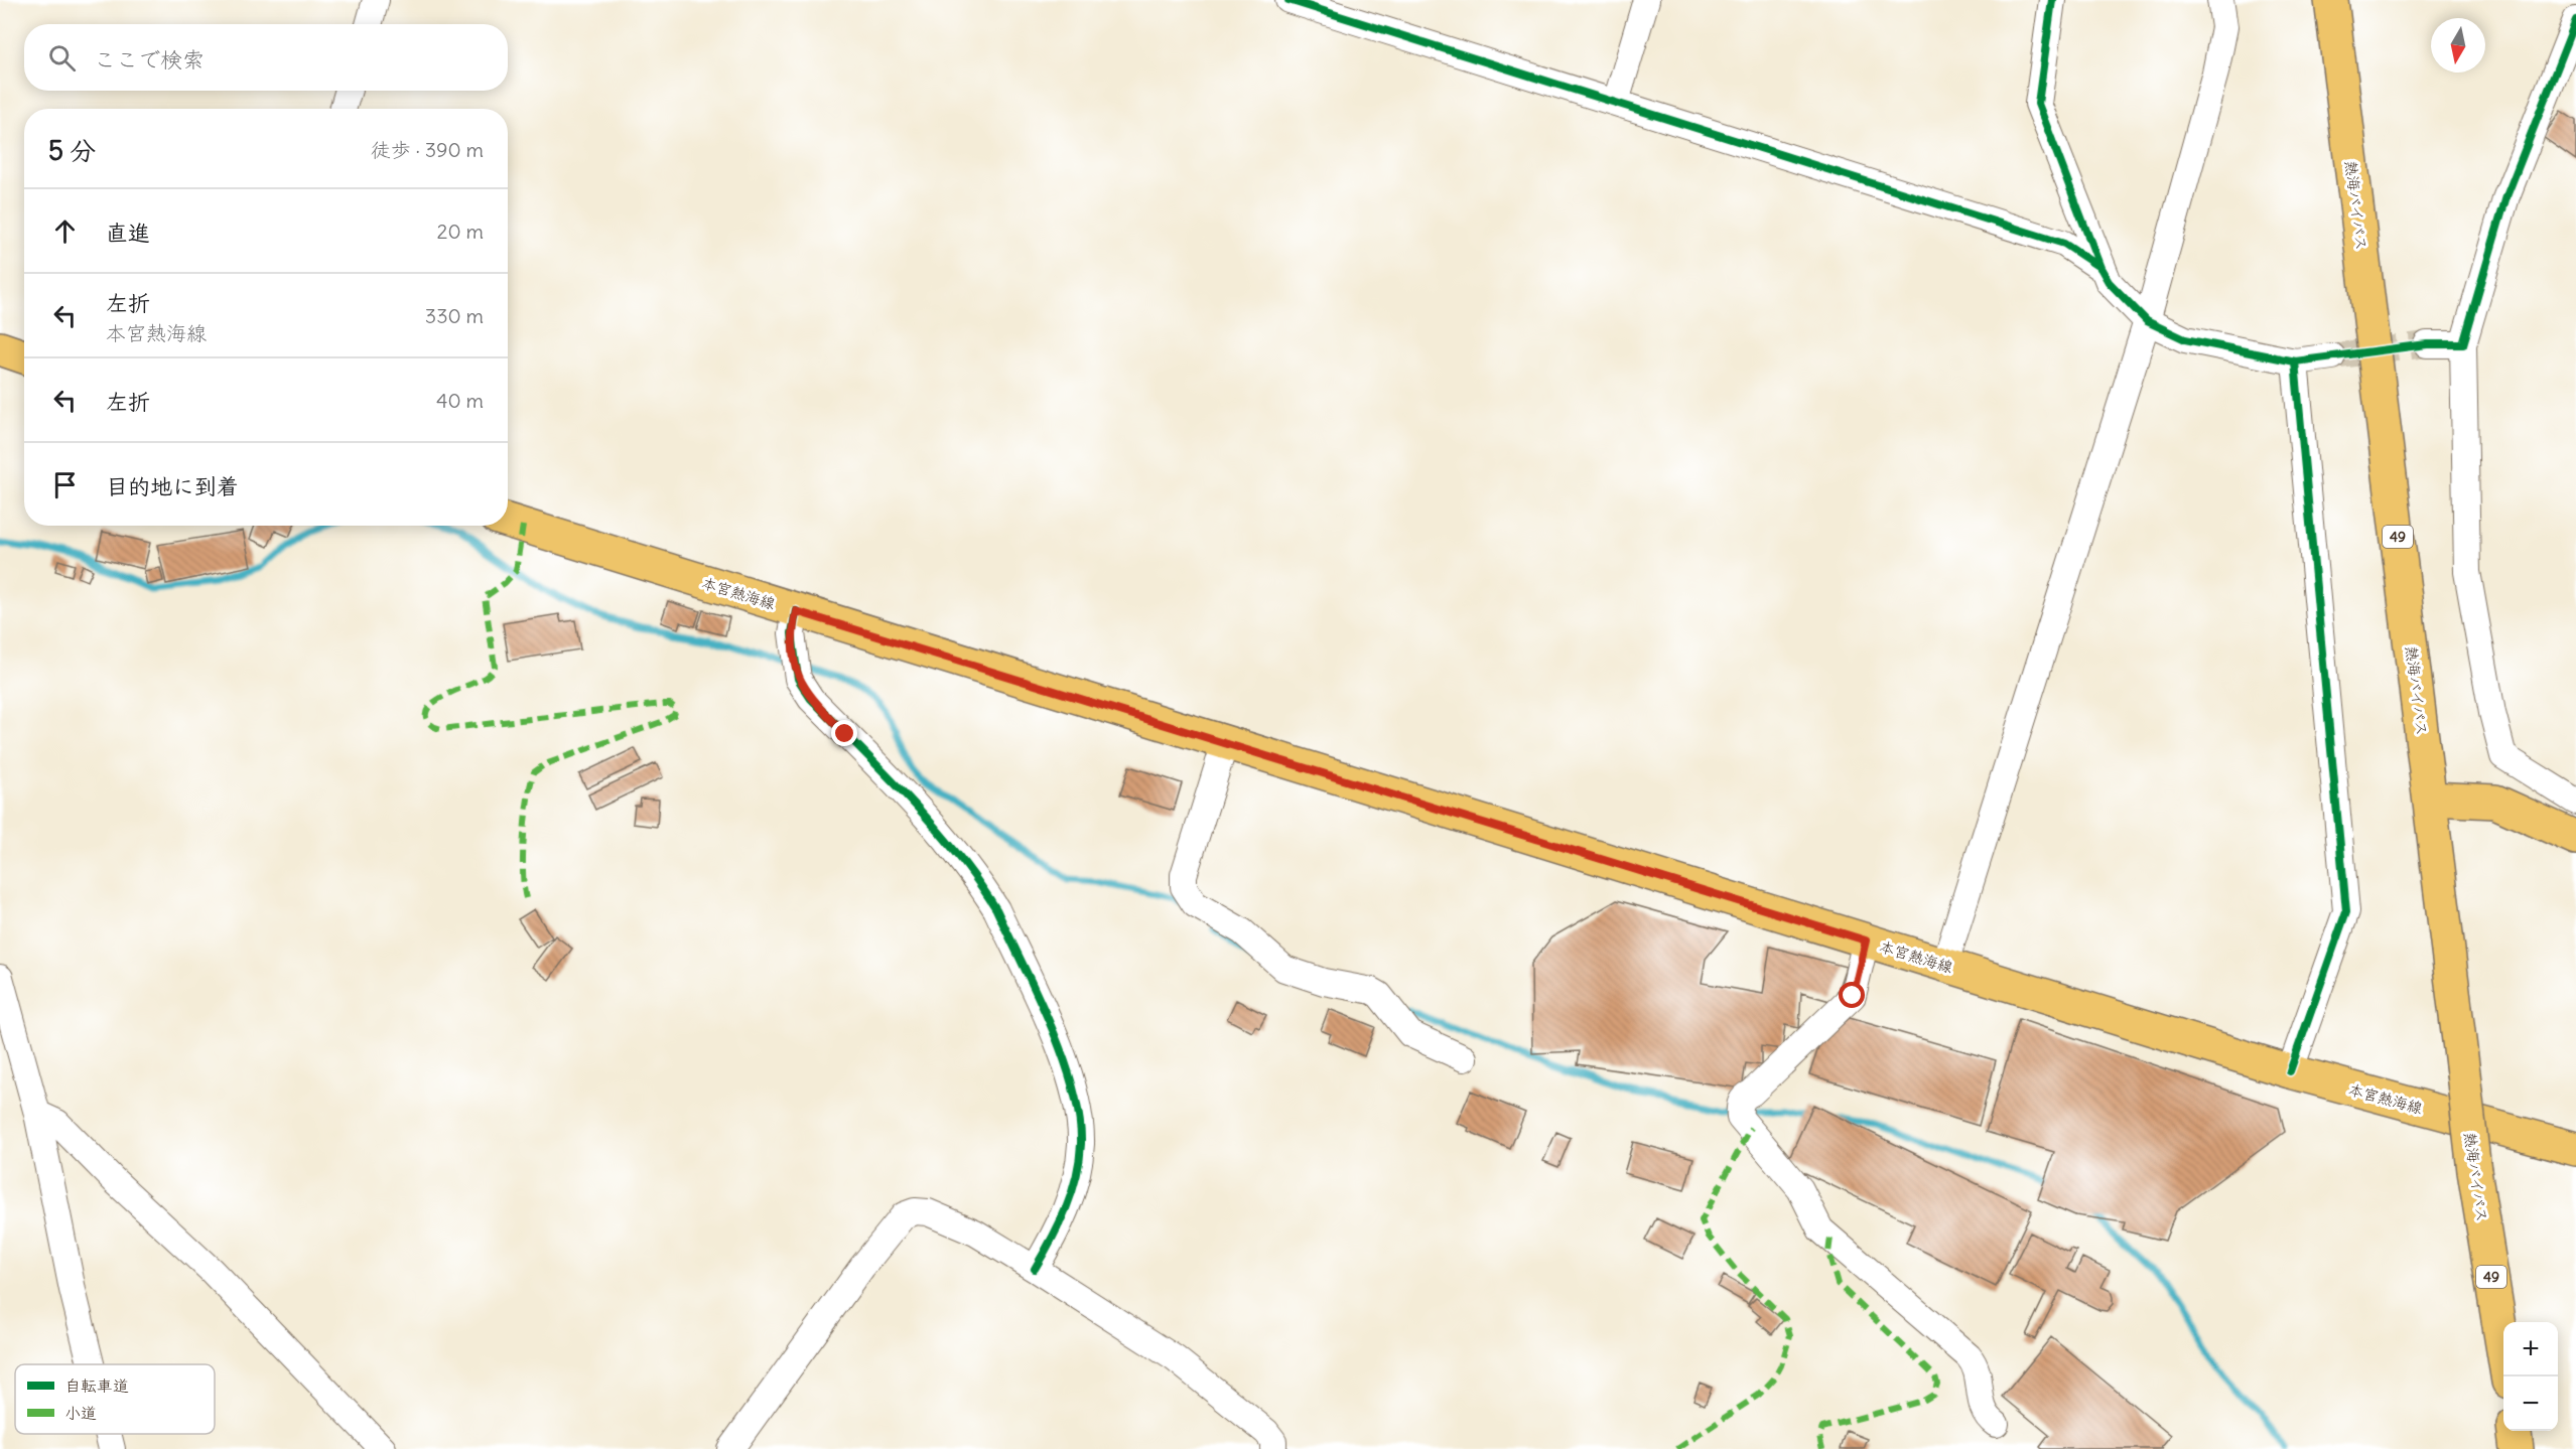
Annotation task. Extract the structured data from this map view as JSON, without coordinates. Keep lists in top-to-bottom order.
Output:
{
  "streets": {
    "main road": ["熱海バイパス", "49", "本宮熱海線"]
  },
  "legend": ["自転車道", "小道"],
  "north": "bottom",
  "page": {
    "search": "ここで検索",
    "heading": ["5 分", "徒歩 · 390 m"],
    "list": [
      ["直進", "20 m"],
      ["左折", "本宮熱海線", "330 m"],
      ["左折", "40 m"],
      "目的地に到着"
    ],
    "map_buttons": ["+", "−"]
  }
}
